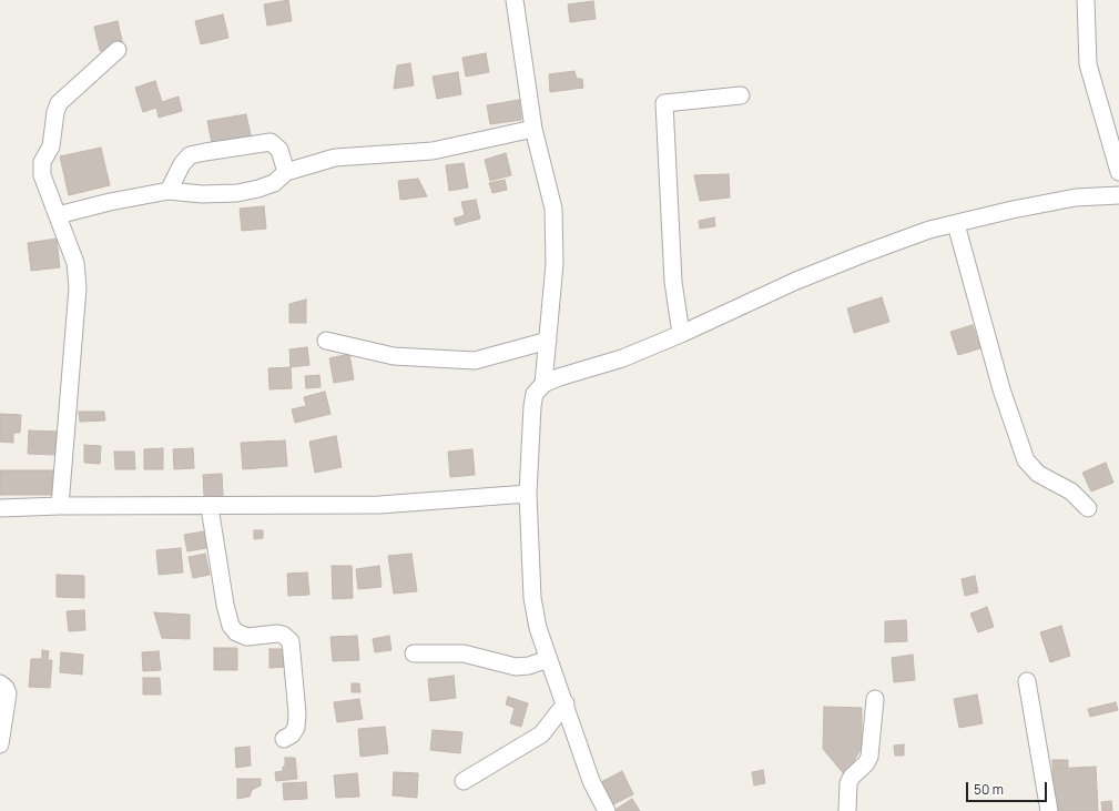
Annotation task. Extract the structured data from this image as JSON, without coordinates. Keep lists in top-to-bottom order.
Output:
{
  "scale_bar": "50 m"
}
